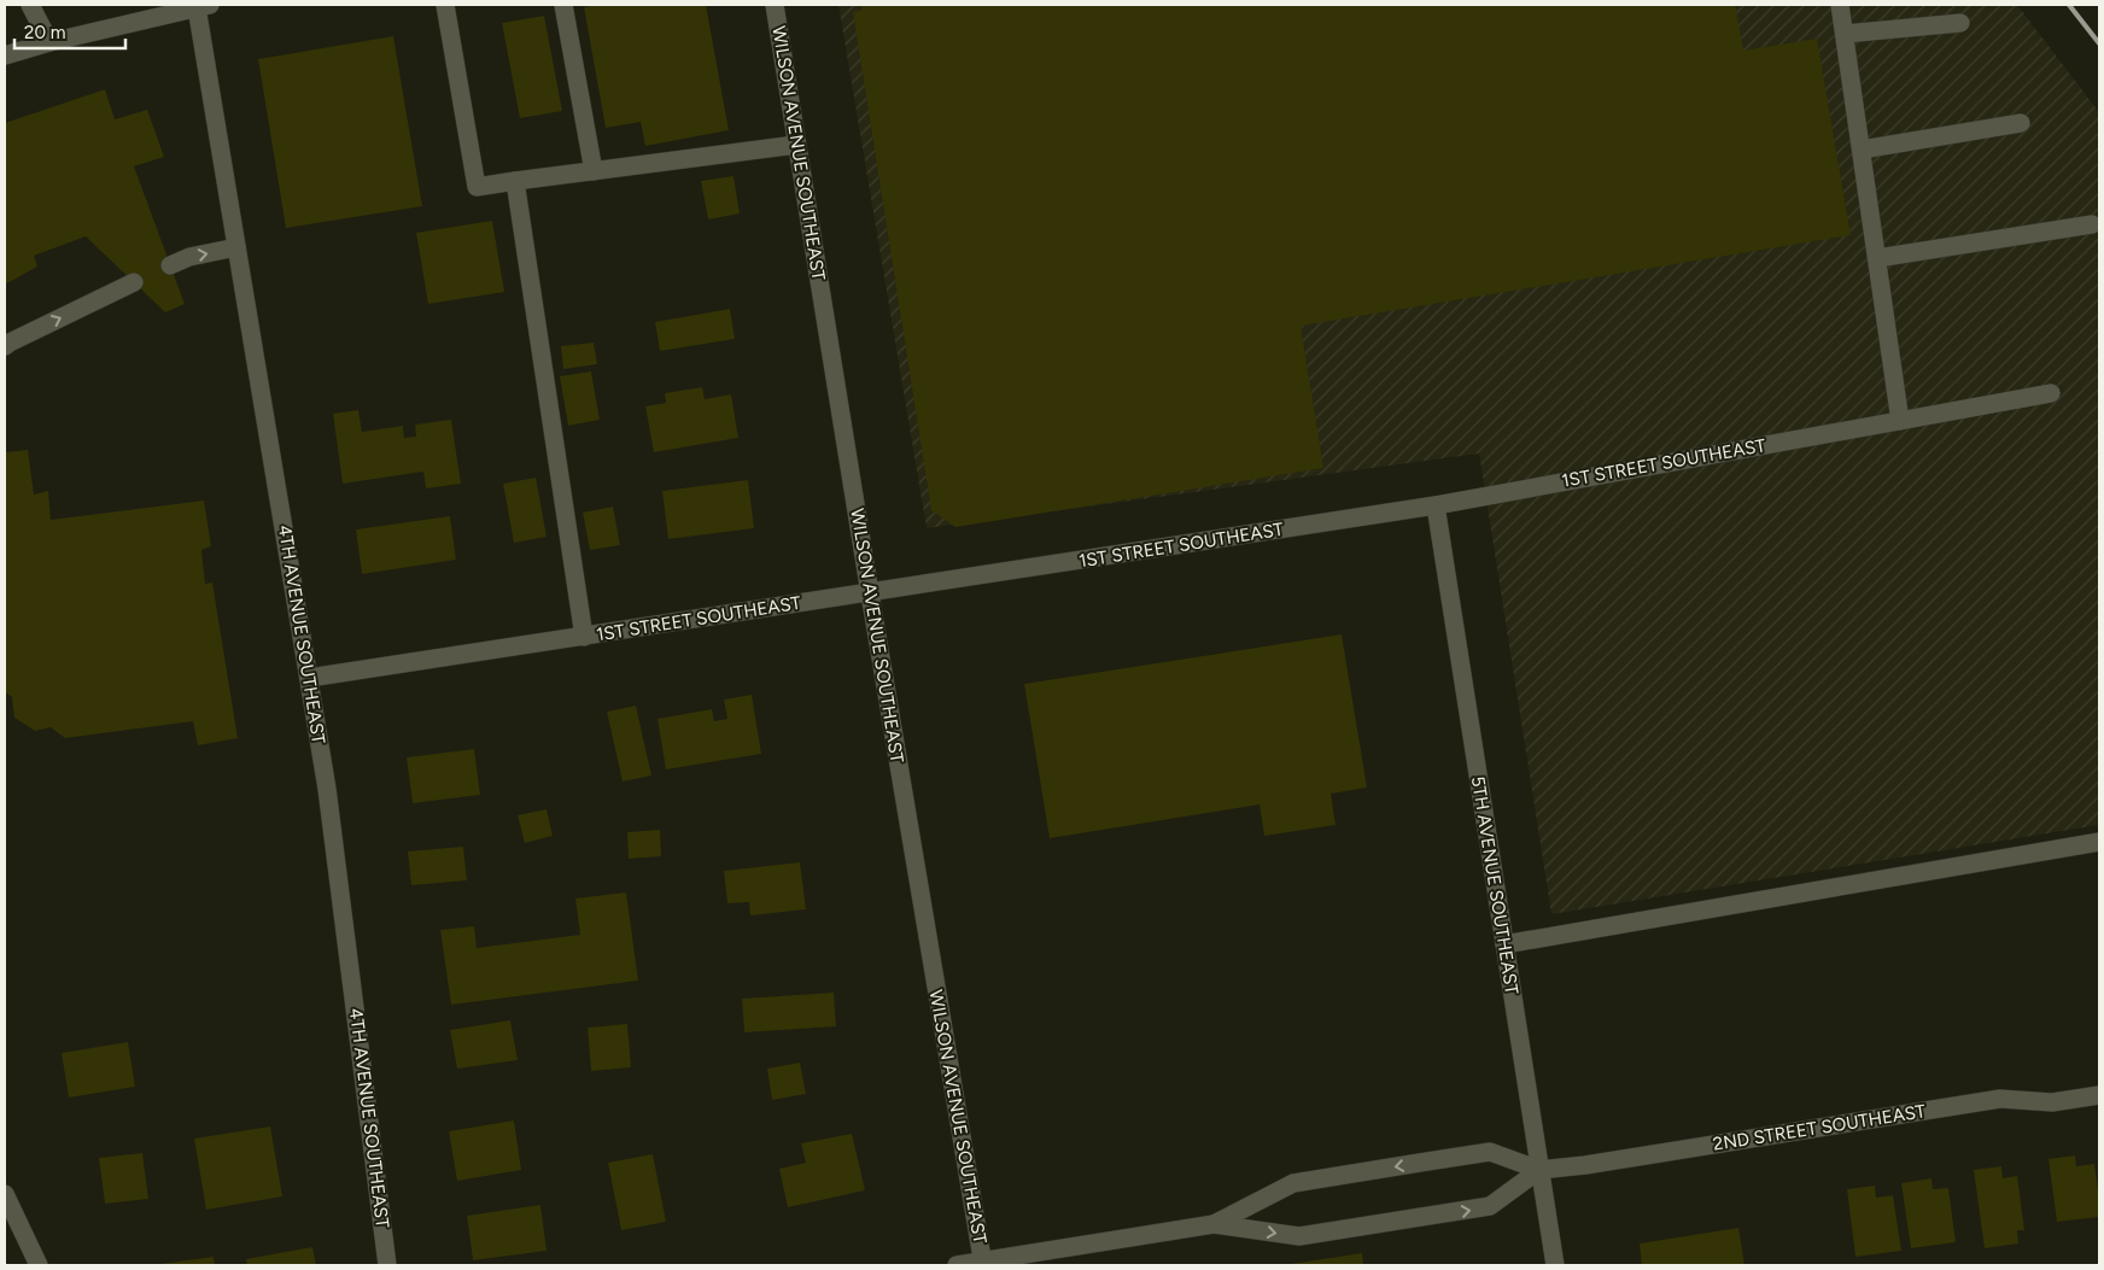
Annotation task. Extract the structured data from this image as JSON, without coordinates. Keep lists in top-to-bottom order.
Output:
{
  "streets": {
    "street": [
      "WILSON AVENUE SOUTHEAST",
      "1ST STREET SOUTHEAST",
      "4TH AVENUE SOUTHEAST",
      "5TH AVENUE SOUTHEAST",
      "2ND STREET SOUTHEAST"
    ]
  },
  "crossings": [
    ["WILSON AVENUE SOUTHEAST", "1ST STREET SOUTHEAST"],
    ["WILSON AVENUE SOUTHEAST", "2ND STREET SOUTHEAST"],
    ["1ST STREET SOUTHEAST", "4TH AVENUE SOUTHEAST"],
    ["1ST STREET SOUTHEAST", "5TH AVENUE SOUTHEAST"],
    ["5TH AVENUE SOUTHEAST", "2ND STREET SOUTHEAST"]
  ],
  "scale_bar": "20 m"
}
